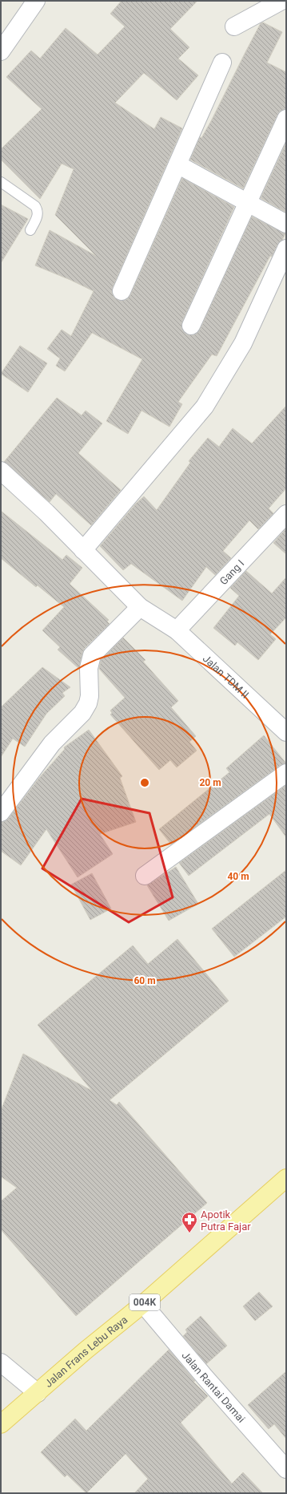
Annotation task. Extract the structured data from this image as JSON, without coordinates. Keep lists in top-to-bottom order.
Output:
{
  "streets": {
    "main road": ["004K", "Jalan Frans Lebu Raya"],
    "street": ["Gang I", "Jalan TDM II", "Jalan Rantai Damai"]
  },
  "crossings": [
    ["Gang I", "Jalan TDM II"],
    ["Jalan Frans Lebu Raya", "Jalan Rantai Damai"]
  ],
  "places": {
    "pharmacy": ["Apotik Putra Fajar"]
  },
  "rings": ["20 m", "40 m", "60 m"]
}
